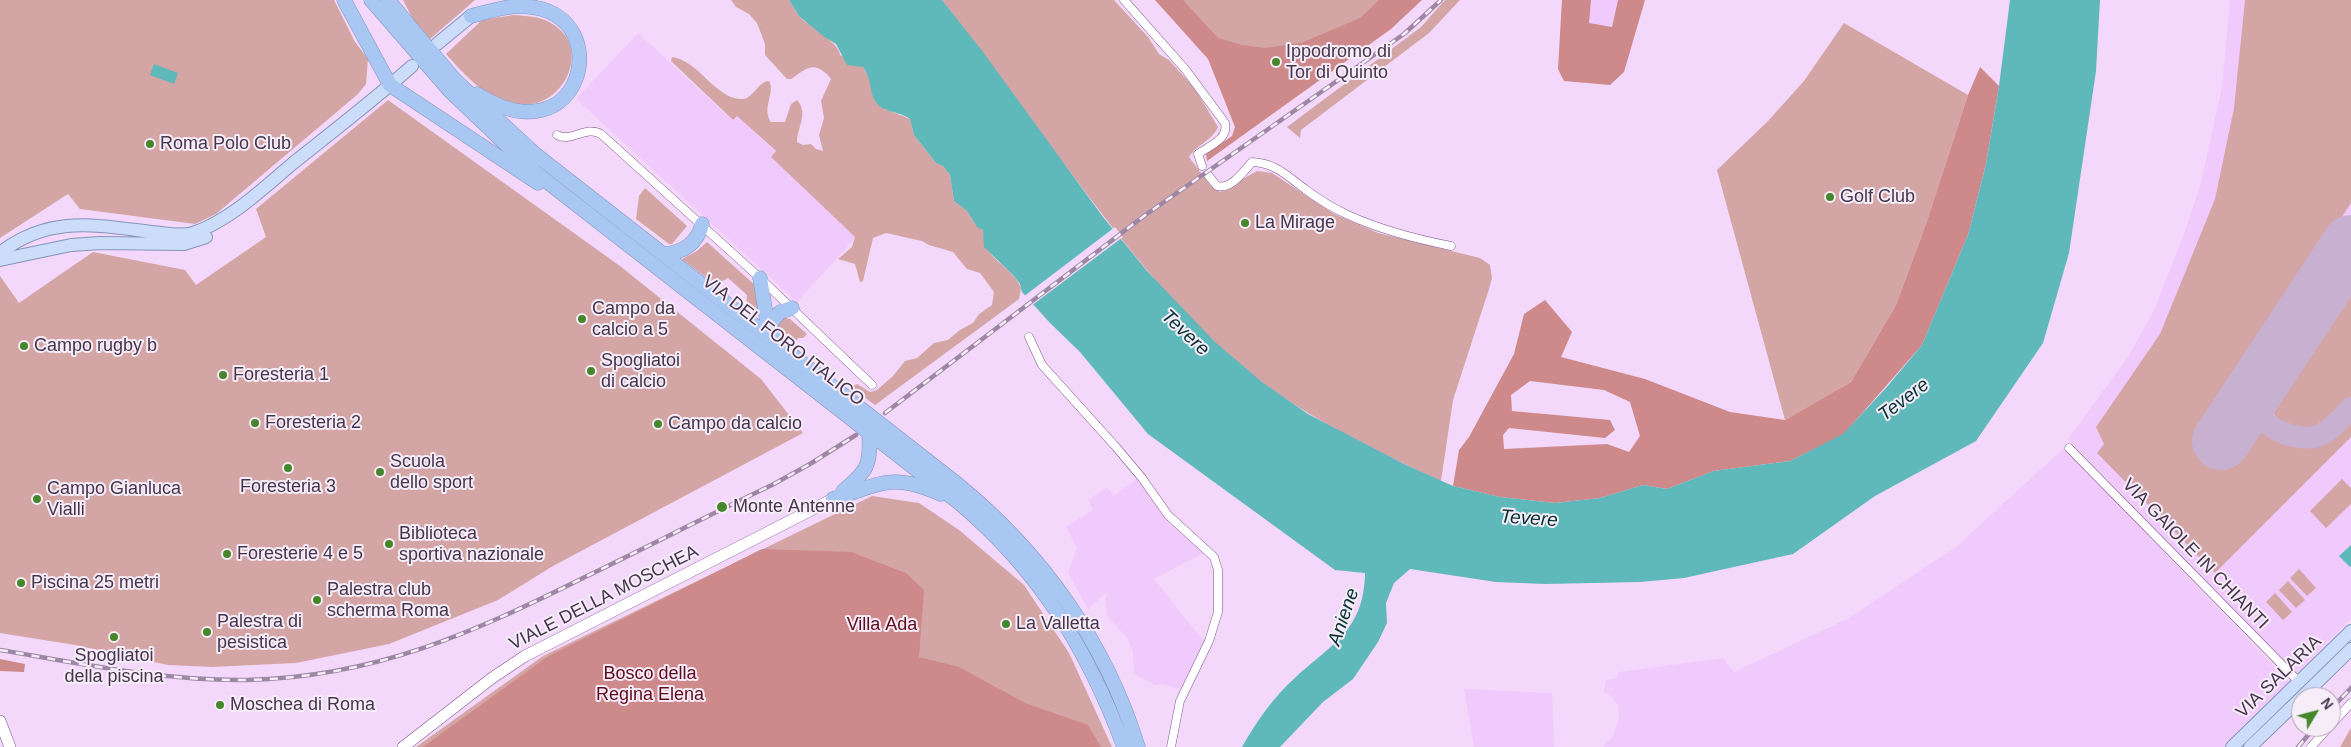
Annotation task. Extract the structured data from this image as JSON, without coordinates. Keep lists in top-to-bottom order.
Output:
{
  "streets": {
    "highway": ["VIA DEL FORO ITALICO"],
    "main road": ["VIA SALARIA"],
    "street": ["VIA GAIOLE IN CHIANTI", "VIALE DELLA MOSCHEA"]
  },
  "crossings": [
    ["VIA GAIOLE IN CHIANTI", "VIA SALARIA"]
  ],
  "water": ["Tevere", "Aniene"],
  "parks": ["Villa Ada", "Bosco della Regina Elena"],
  "places": [
    "Ippodromo di Tor di Quinto",
    "Roma Polo Club",
    "Golf Club",
    "La Mirage",
    "Campo da calcio a 5",
    "Campo rugby b",
    "Spogliatoi di calcio",
    "Foresteria 1",
    "Foresteria 2",
    "Campo da calcio",
    "Foresteria 3",
    "Scuola dello sport",
    "Campo Gianluca Vialli",
    "Monte Antenne",
    "Biblioteca sportiva nazionale",
    "Foresterie 4 e 5",
    "Piscina 25 metri",
    "Palestra club scherma Roma",
    "La Valletta",
    "Palestra di pesistica",
    "Spogliatoi della piscina",
    "Moschea di Roma"
  ],
  "north": "top right"
}
